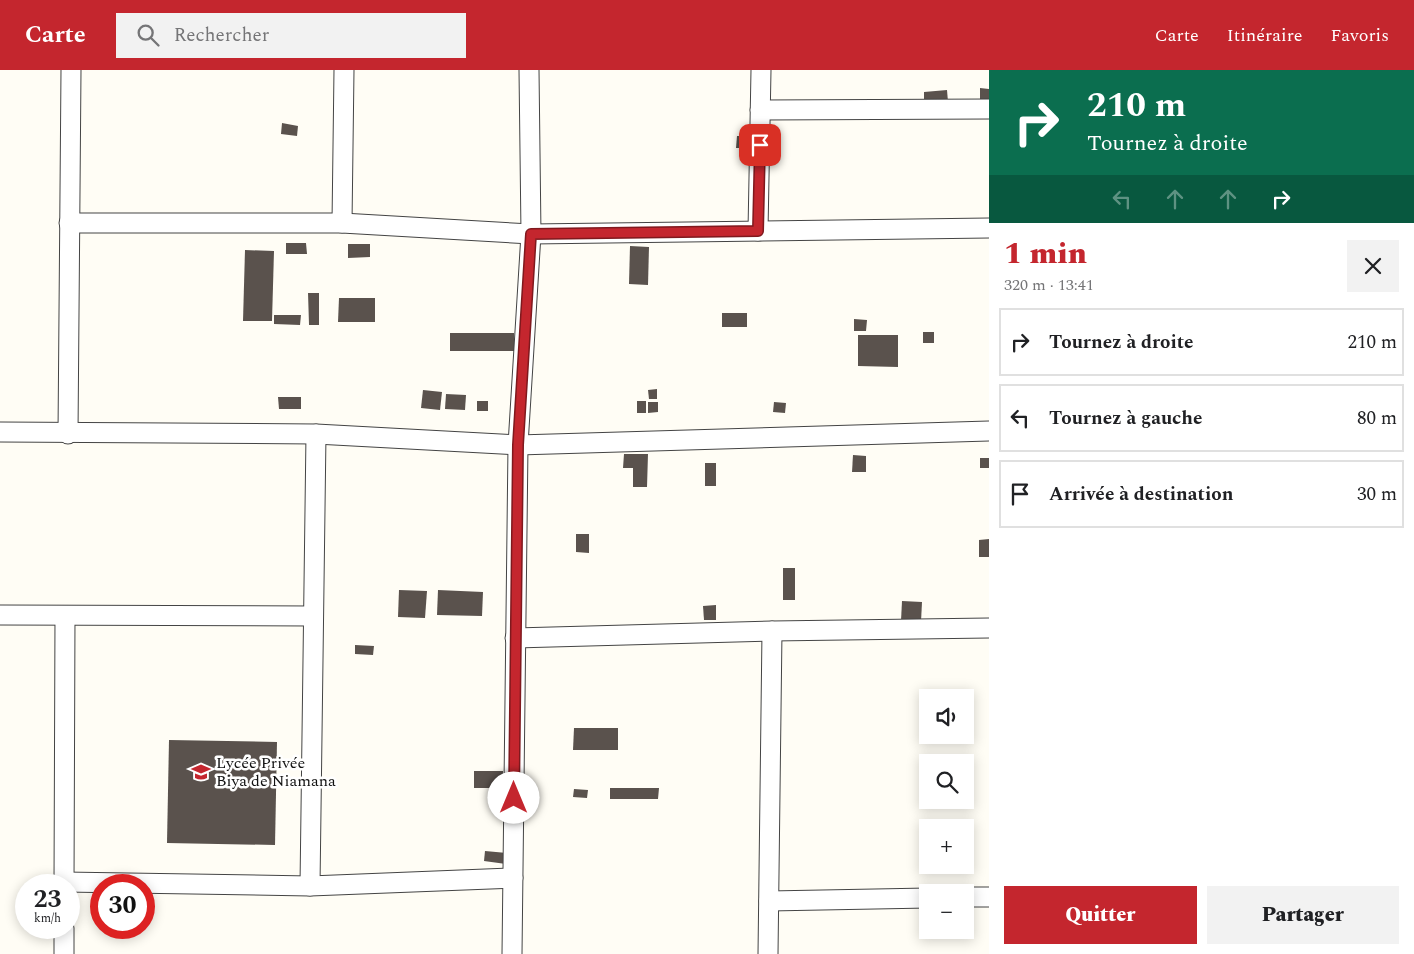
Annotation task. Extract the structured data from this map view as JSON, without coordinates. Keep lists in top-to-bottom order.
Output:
{
  "places": {
    "school or university": ["Lycée Privée Biya de Niamana"]
  },
  "page": {
    "header": "Carte",
    "search": "Rechercher",
    "nav": ["Carte", "Itinéraire", "Favoris"],
    "turn": ["210 m", "Tournez à droite"],
    "heading": ["1 min", "320 m · 13:41"],
    "list": [
      {
        "name": "Tournez à droite",
        "value": "210 m"
      },
      {
        "name": "Tournez à gauche",
        "value": "80 m"
      },
      {
        "name": "Arrivée à destination",
        "value": "30 m"
      }
    ],
    "map_buttons": ["+", "−"],
    "speed": "23 km/h",
    "limit": "30",
    "buttons": ["Quitter", "Partager"]
  }
}
